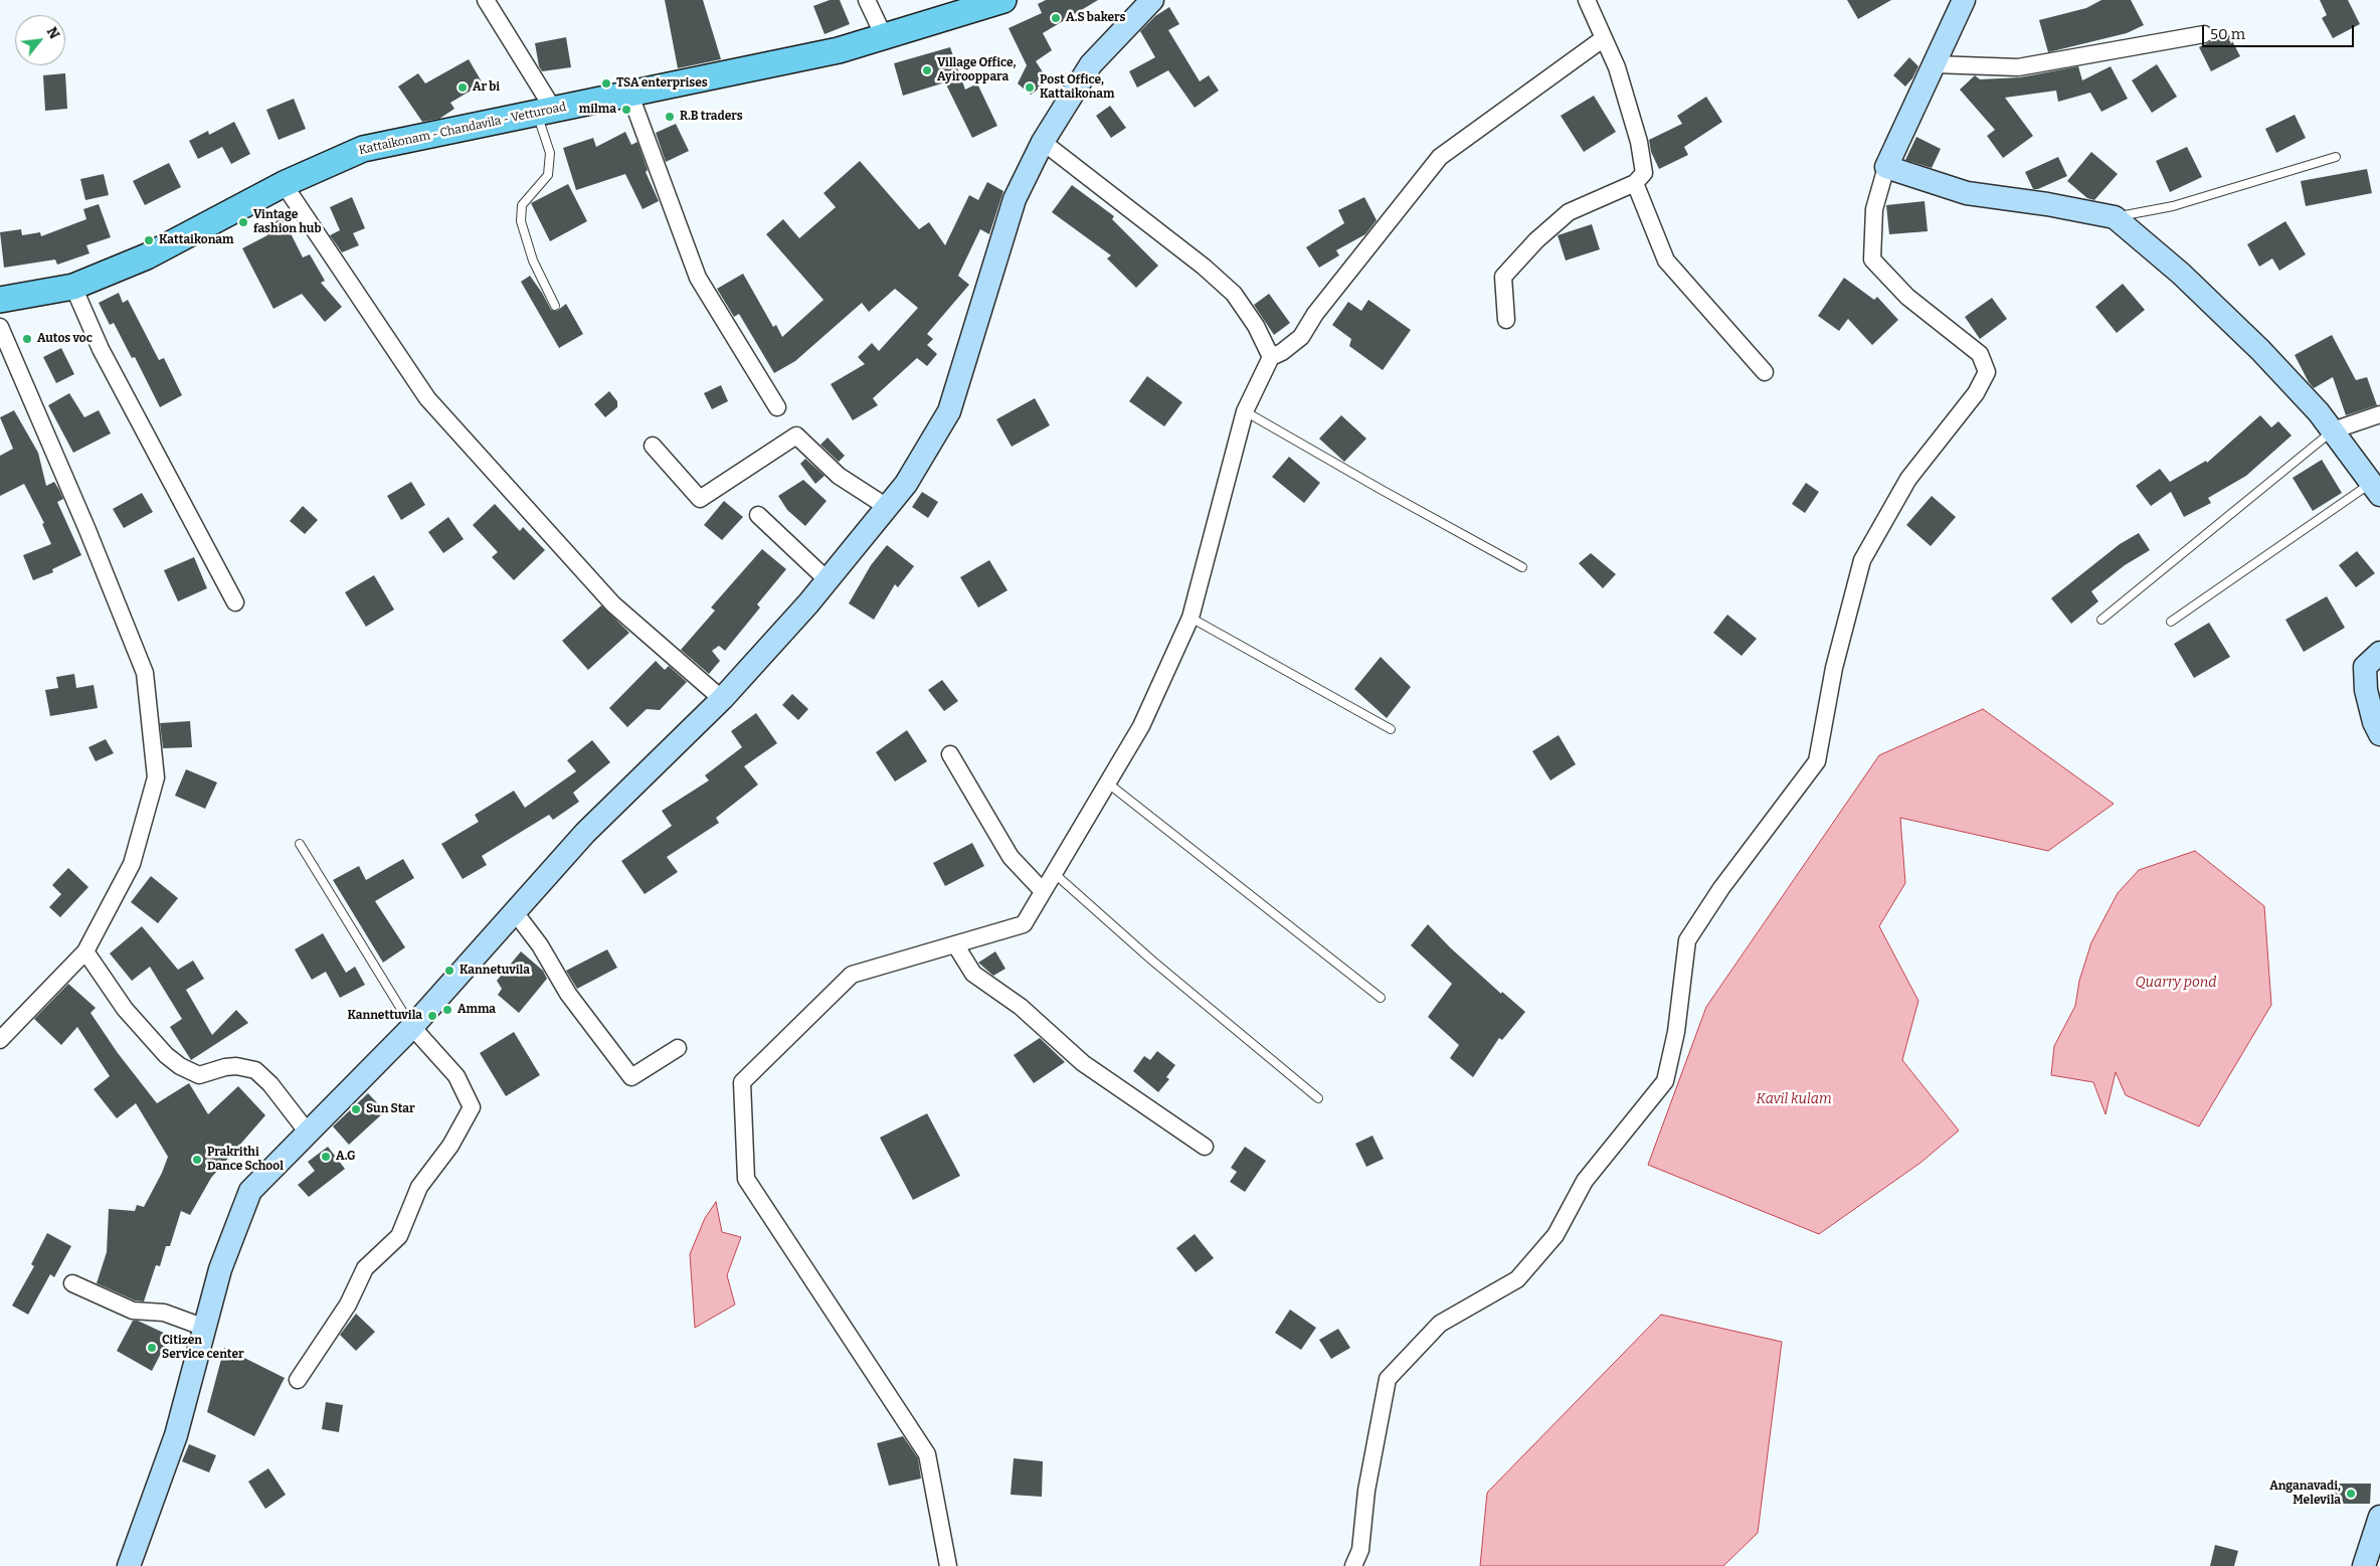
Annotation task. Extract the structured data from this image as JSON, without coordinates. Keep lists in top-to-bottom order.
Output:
{
  "streets": {
    "main road": ["Kattaikonam - Chandavila - Vetturoad"]
  },
  "water": ["Quarry pond", "Kavil kulam"],
  "places": [
    "A.S bakers",
    "Village Office, Ayirooppara",
    "TSA enterprises",
    "Ar bi",
    "Post Office, Kattaikonam",
    "milma",
    "R.B traders",
    "Vintage fashion hub",
    "Kattaikonam",
    "Autos voc",
    "Kannetuvila",
    "Amma",
    "Kannettuvila",
    "Sun Star",
    "A.G",
    "Prakrithi Dance School",
    "Citizen Service center",
    "Anganavadi, Melevila"
  ],
  "scale_bar": "50 m",
  "north": "top right"
}
